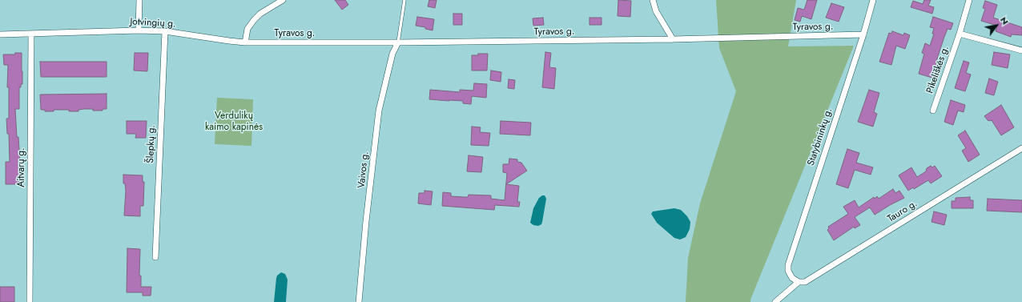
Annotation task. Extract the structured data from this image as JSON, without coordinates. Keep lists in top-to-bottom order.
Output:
{
  "streets": {
    "street": [
      "Jotvingių g.",
      "Tyravos g.",
      "Pikeliškės g.",
      "Statybininkų g.",
      "Šlepkų g.",
      "Aitvarų g.",
      "Vaivos g.",
      "Tauro g."
    ]
  },
  "crossings": [
    ["Jotvingių g.", "Tyravos g."],
    ["Jotvingių g.", "Šlepkų g."],
    ["Jotvingių g.", "Aitvarų g."],
    ["Tyravos g.", "Statybininkų g."],
    ["Tyravos g.", "Vaivos g."],
    ["Statybininkų g.", "Tauro g."]
  ],
  "parks": ["Verdulikų kaimo kapinės"],
  "north": "top right"
}
